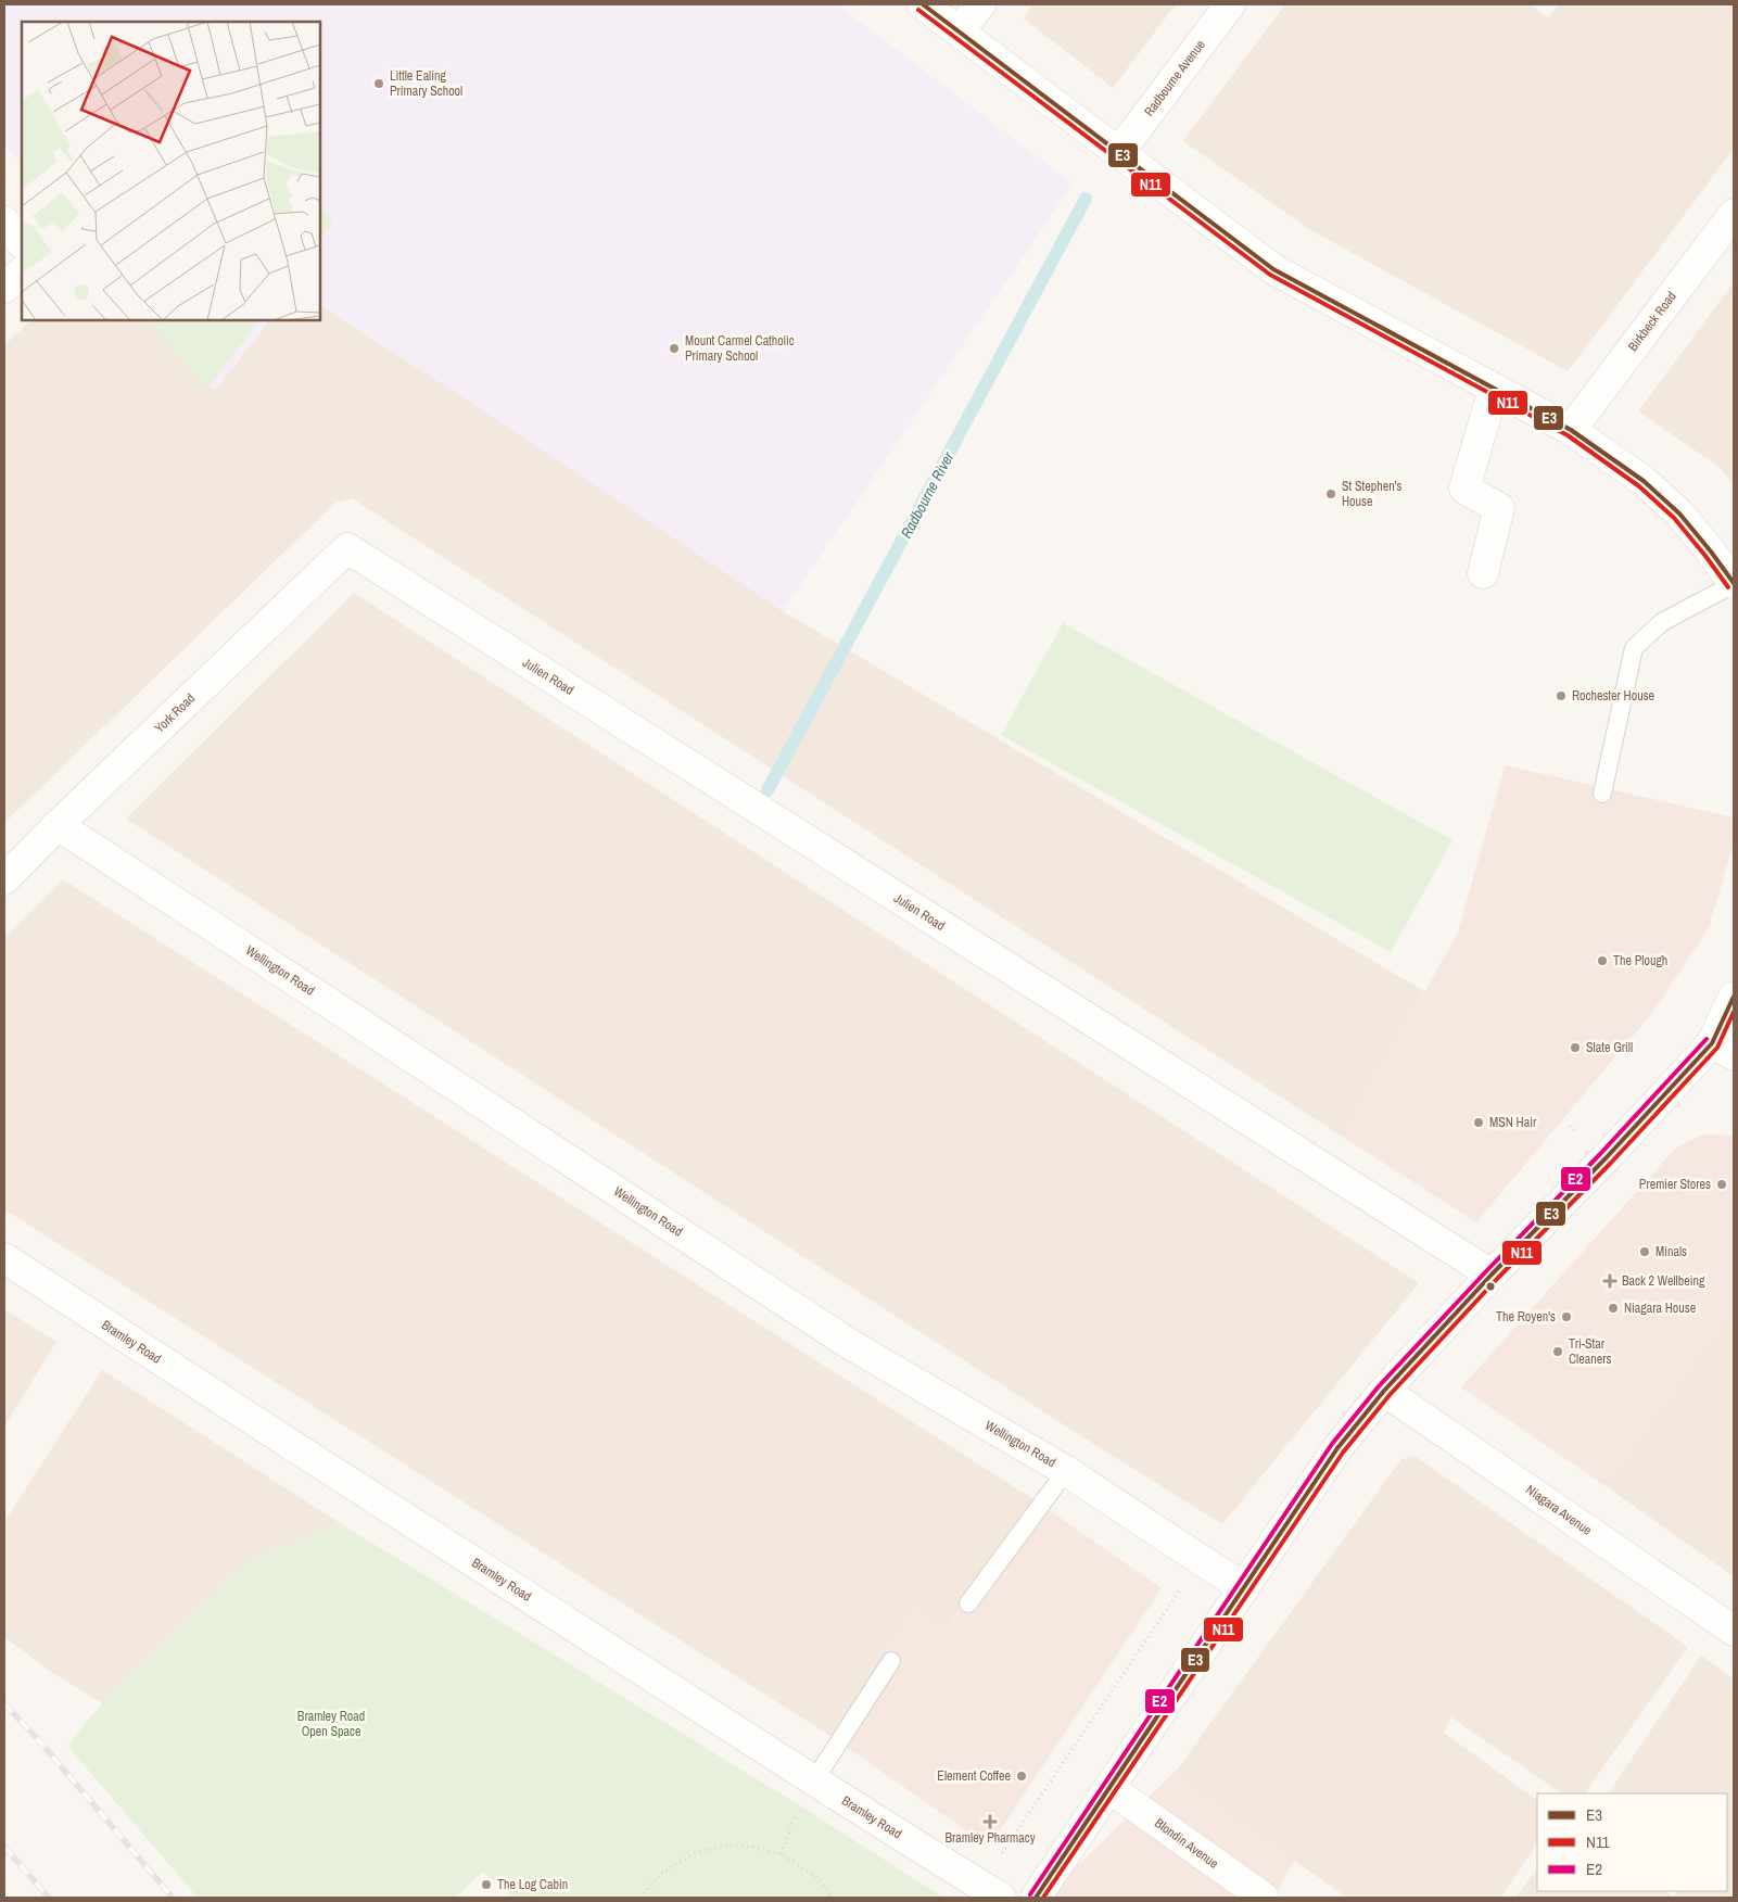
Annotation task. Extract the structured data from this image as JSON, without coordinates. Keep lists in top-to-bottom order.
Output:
{
  "streets": {
    "street": [
      "Radbourne Avenue",
      "Birkbeck Road",
      "Julien Road",
      "York Road",
      "Wellington Road",
      "Bramley Road",
      "Niagara Avenue",
      "Blondin Avenue"
    ]
  },
  "crossings": [
    ["Julien Road", "York Road"],
    ["York Road", "Wellington Road"]
  ],
  "water": ["Radbourne River"],
  "parks": ["Bramley Road Open Space"],
  "places": {
    "other": [
      "Little Ealing Primary School",
      "Mount Carmel Catholic Primary School",
      "St Stephen's House",
      "Rochester House",
      "The Plough",
      "Slate Grill",
      "MSN Hair",
      "Premier Stores",
      "Minals",
      "Niagara House",
      "The Royen's",
      "Tri-Star Cleaners",
      "Element Coffee",
      "The Log Cabin"
    ],
    "health": ["Back 2 Wellbeing", "Bramley Pharmacy"]
  },
  "lines": ["transit line E3", "transit line N11", "transit line E2"],
  "legend": ["E3", "N11", "E2"]
}
